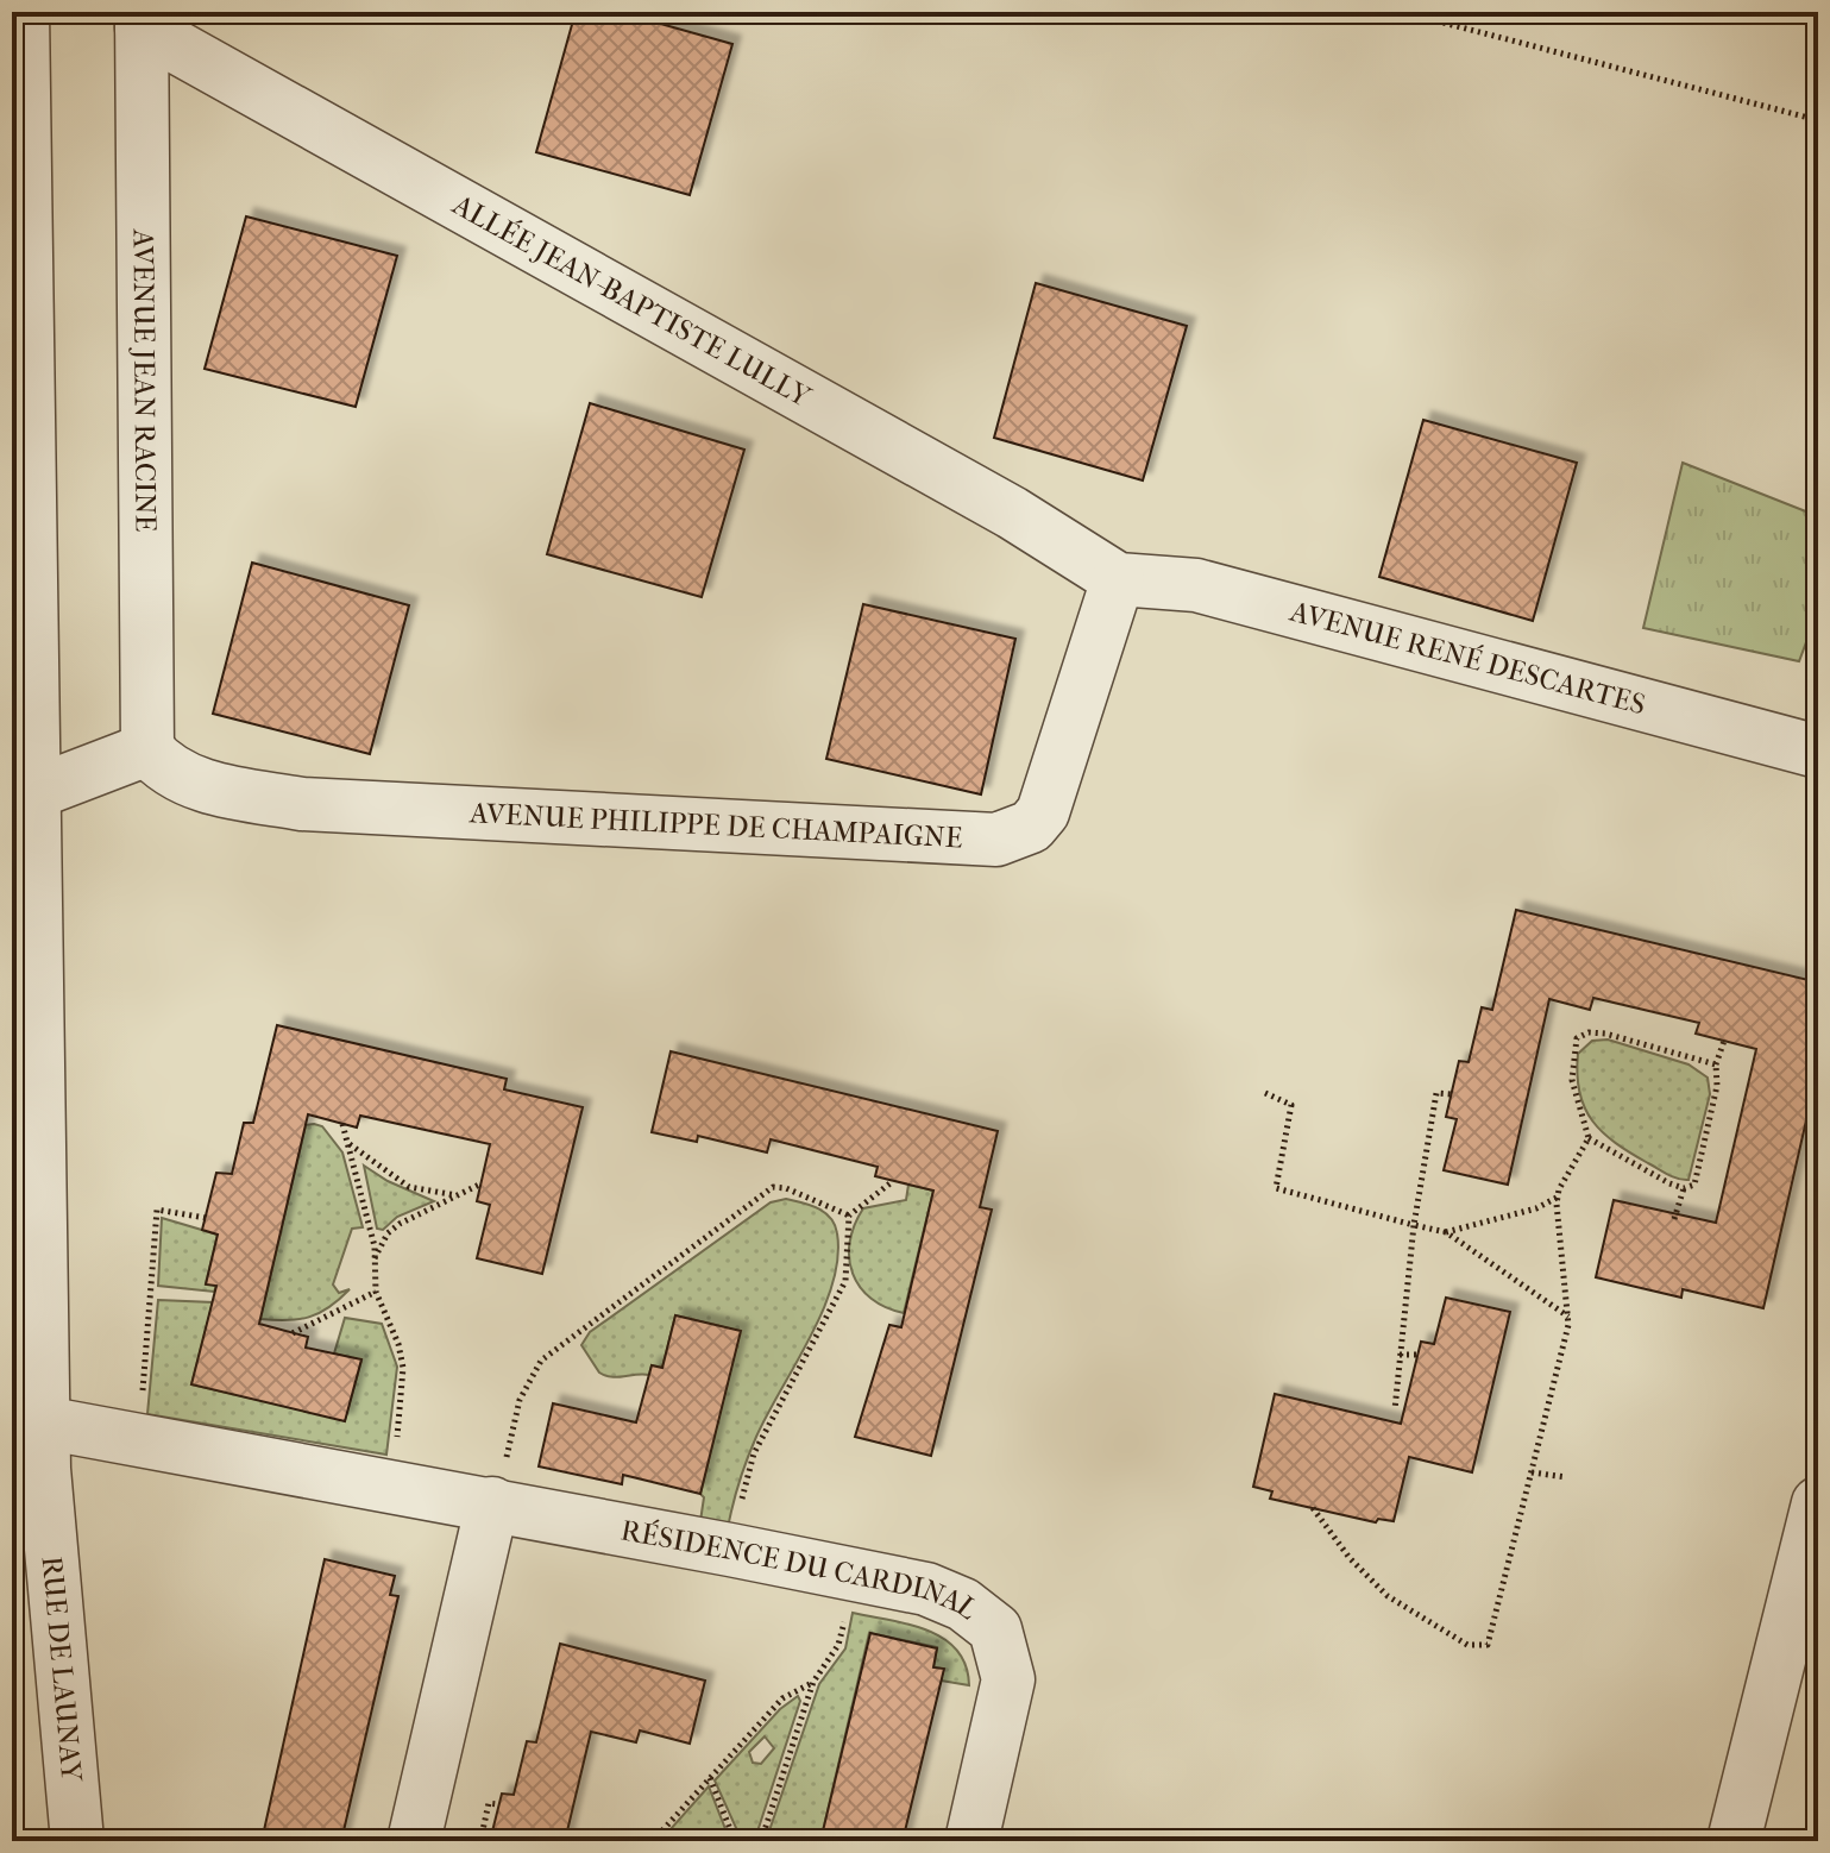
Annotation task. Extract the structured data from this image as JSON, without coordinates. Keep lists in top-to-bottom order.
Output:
{
  "streets": {
    "street": [
      "ALLÉE JEAN-BAPTISTE LULLY",
      "AVENUE JEAN RACINE",
      "AVENUE RENÉ DESCARTES",
      "AVENUE PHILIPPE DE CHAMPAIGNE",
      "RÉSIDENCE DU CARDINAL",
      "RUE DE LAUNAY"
    ]
  },
  "crossings": [
    ["ALLÉE JEAN-BAPTISTE LULLY", "AVENUE JEAN RACINE"],
    ["ALLÉE JEAN-BAPTISTE LULLY", "AVENUE RENÉ DESCARTES"],
    ["ALLÉE JEAN-BAPTISTE LULLY", "AVENUE PHILIPPE DE CHAMPAIGNE"],
    ["AVENUE JEAN RACINE", "AVENUE PHILIPPE DE CHAMPAIGNE"],
    ["AVENUE RENÉ DESCARTES", "AVENUE PHILIPPE DE CHAMPAIGNE"],
    ["RÉSIDENCE DU CARDINAL", "RUE DE LAUNAY"]
  ]
}
